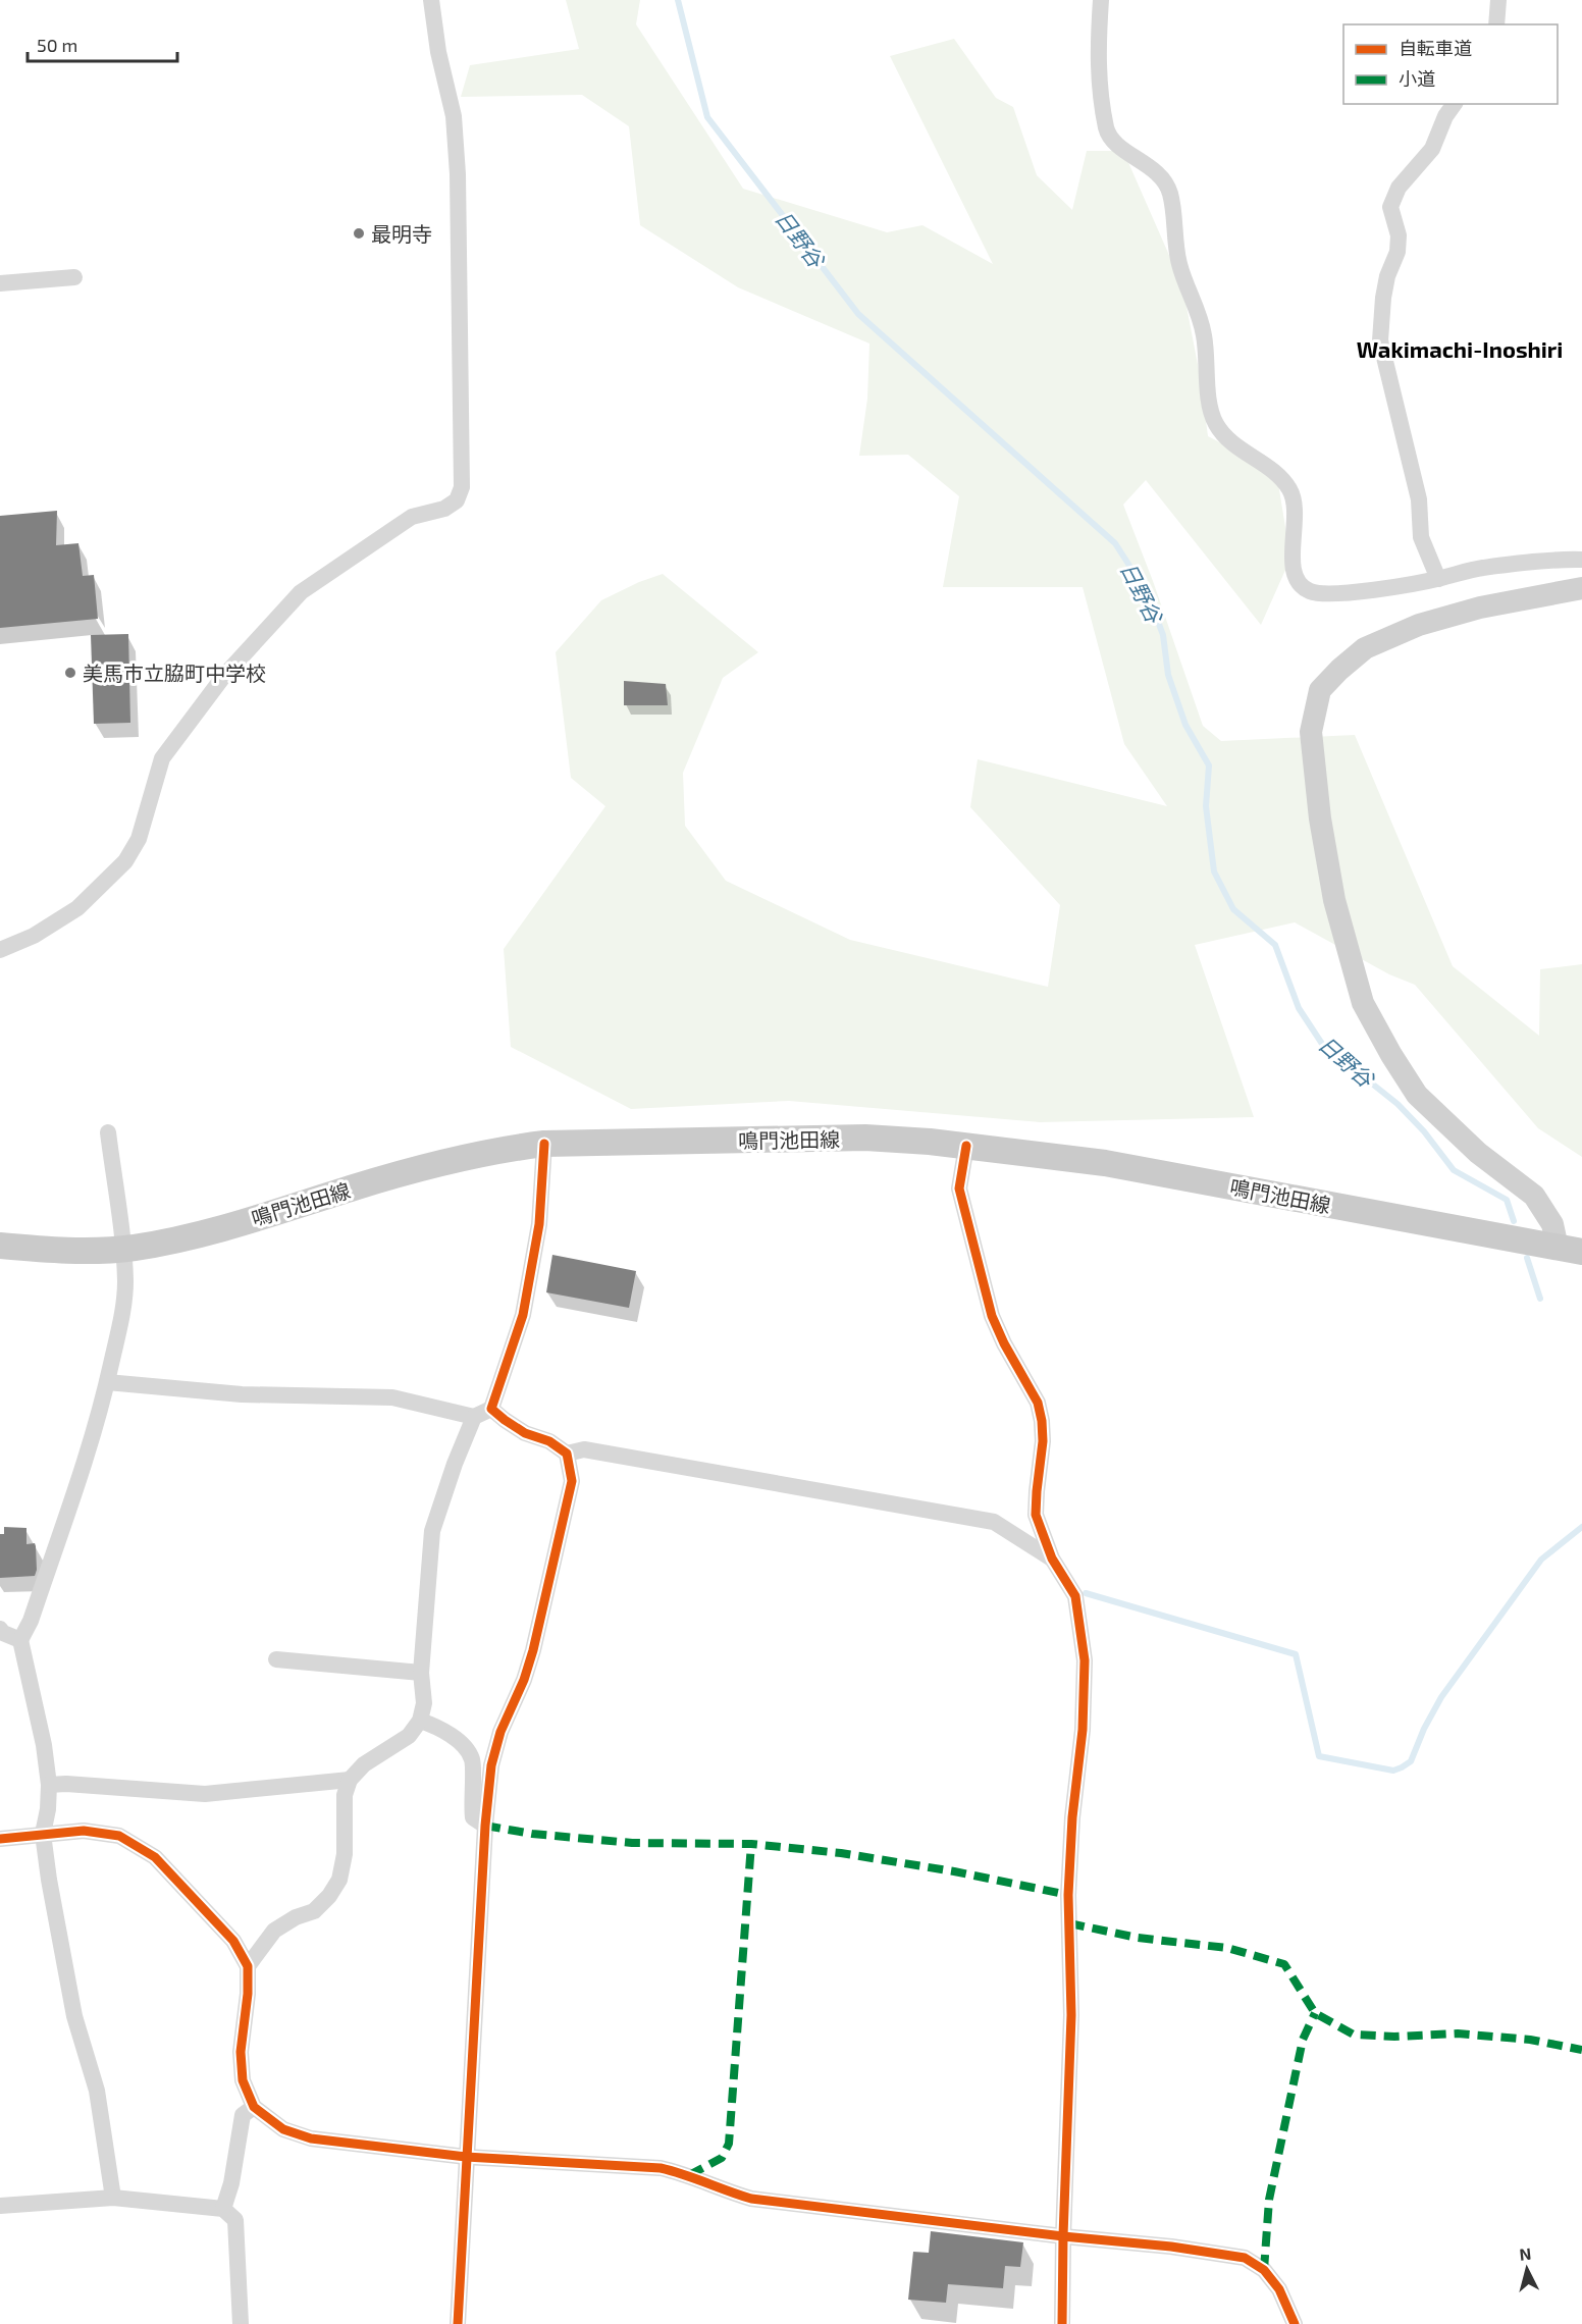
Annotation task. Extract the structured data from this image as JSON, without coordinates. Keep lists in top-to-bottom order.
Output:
{
  "streets": {
    "main road": ["鳴門池田線"]
  },
  "districts": ["Wakimachi-Inoshiri"],
  "water": ["日野谷"],
  "places": ["最明寺", "美馬市立脇町中学校"],
  "legend": ["自転車道", "小道"],
  "scale_bar": "50 m",
  "north": "top"
}
